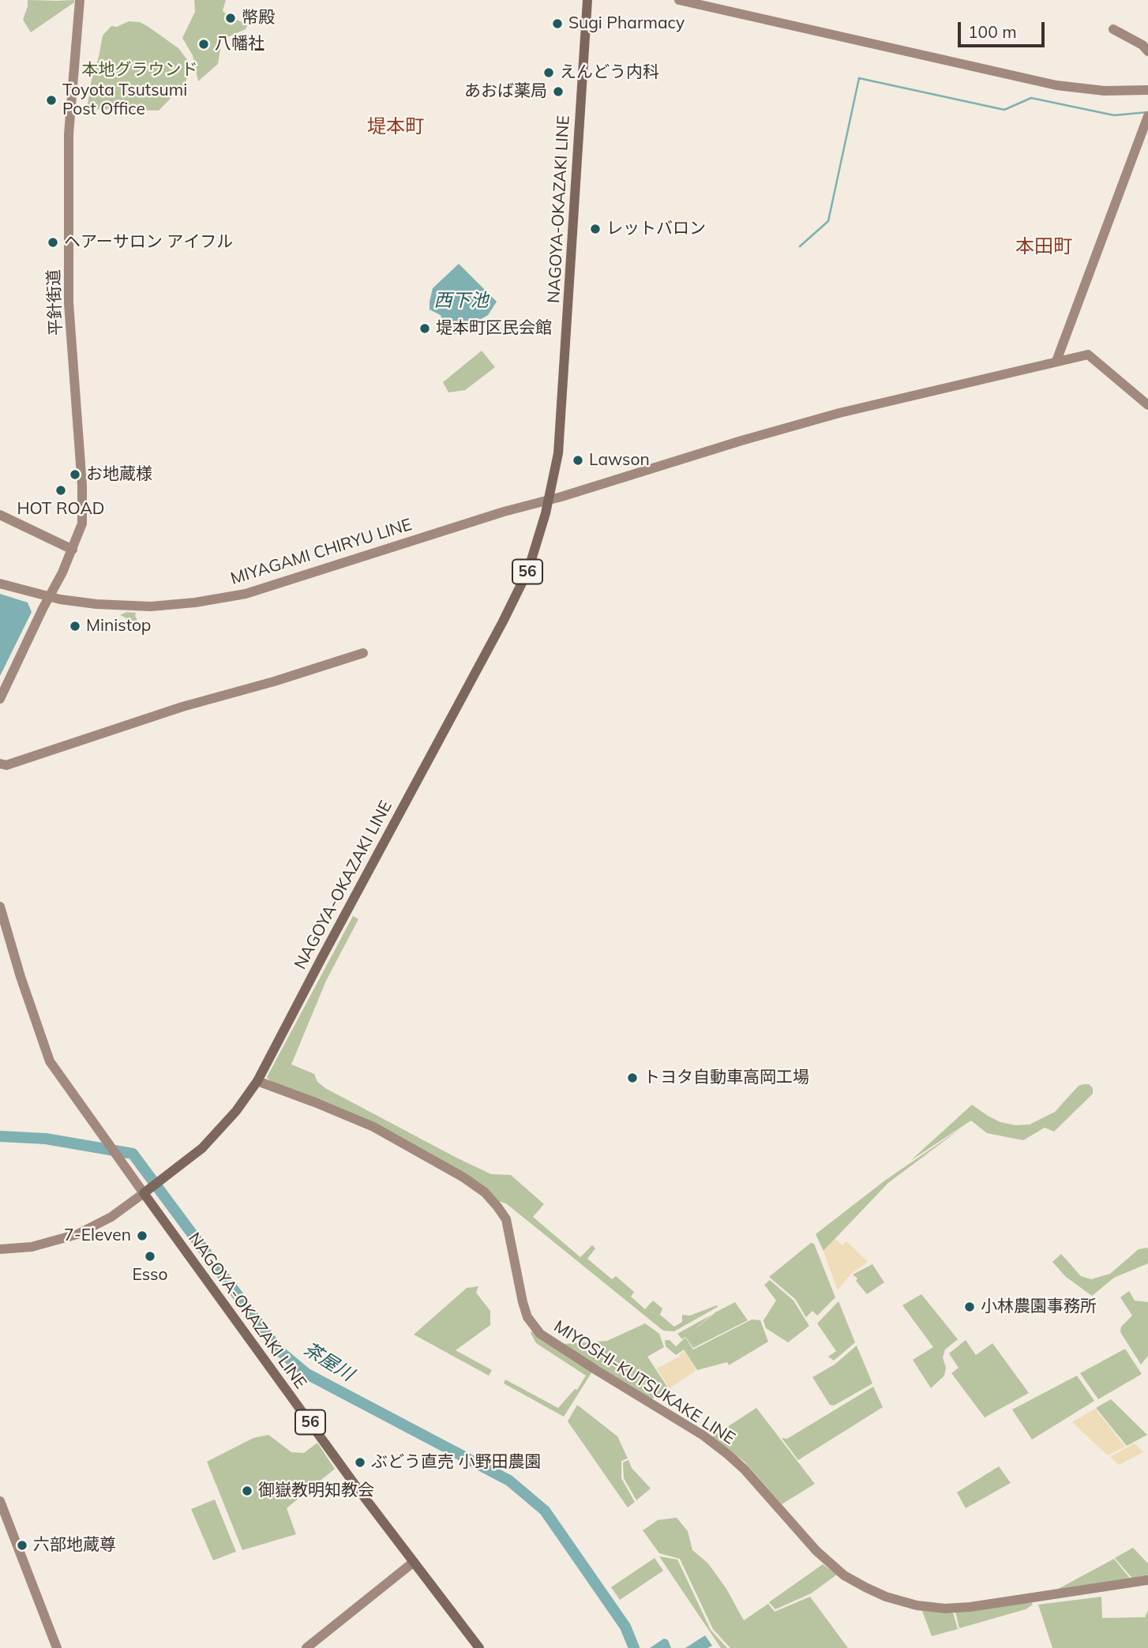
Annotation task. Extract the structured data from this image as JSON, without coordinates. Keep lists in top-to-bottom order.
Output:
{
  "streets": {
    "main road": ["NAGOYA-OKAZAKI LINE", "56"],
    "street": ["平針街道", "MIYAGAMI CHIRYU LINE", "MIYOSHI-KUTSUKAKE LINE"]
  },
  "crossings": [
    ["NAGOYA-OKAZAKI LINE", "MIYAGAMI CHIRYU LINE"],
    ["NAGOYA-OKAZAKI LINE", "MIYOSHI-KUTSUKAKE LINE"],
    ["平針街道", "MIYAGAMI CHIRYU LINE"]
  ],
  "districts": ["堤本町", "本田町"],
  "water": ["西下池", "茶屋川"],
  "parks": ["本地グラウンド"],
  "places": [
    "幣殿",
    "Sugi Pharmacy",
    "八幡社",
    "えんどう内科",
    "あおば薬局",
    "Toyota Tsutsumi Post Office",
    "レットバロン",
    "ヘアーサロン アイフル",
    "堤本町区民会館",
    "Lawson",
    "お地蔵様",
    "HOT ROAD",
    "Ministop",
    "トヨタ自動車高岡工場",
    "7-Eleven",
    "Esso",
    "小林農園事務所",
    "ぶどう直売 小野田農園",
    "御嶽教明知教会",
    "六部地蔵尊"
  ],
  "scale_bar": "100 m"
}
